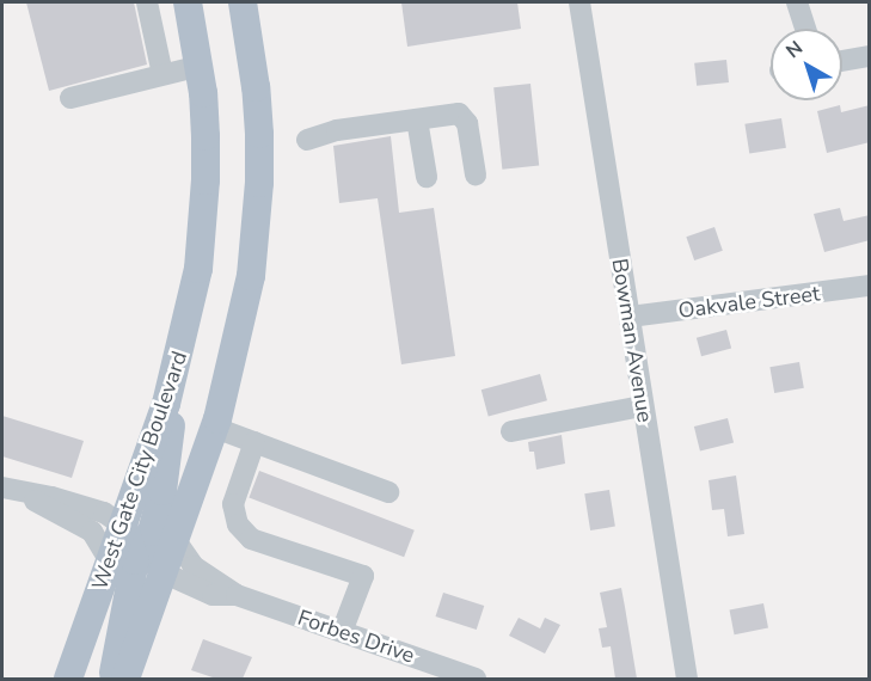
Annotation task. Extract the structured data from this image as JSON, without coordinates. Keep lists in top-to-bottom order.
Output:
{
  "streets": {
    "main road": ["West Gate City Boulevard"],
    "street": ["Oakvale Street", "Bowman Avenue", "Forbes Drive"]
  },
  "crossings": [
    ["Oakvale Street", "Bowman Avenue"]
  ],
  "north": "top left"
}
